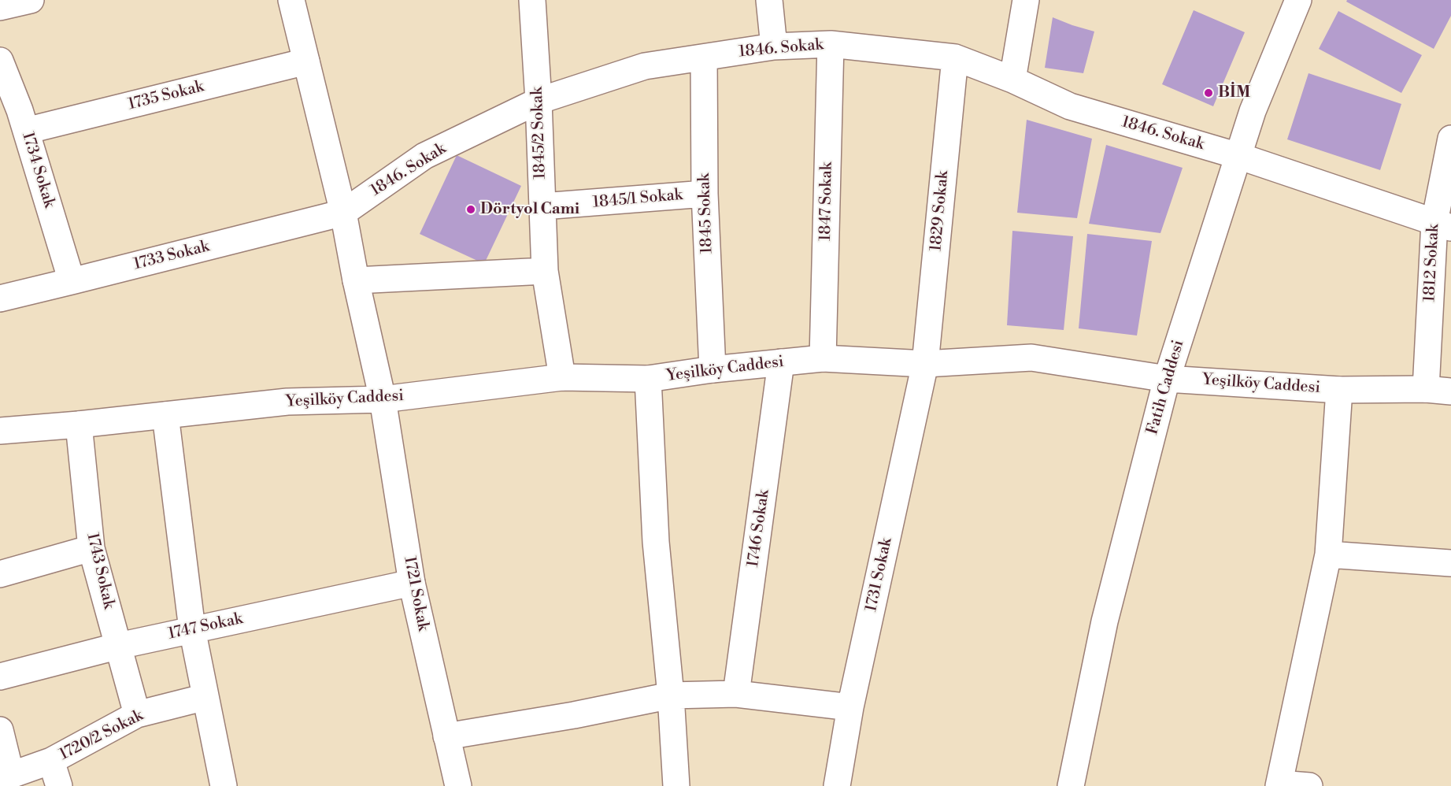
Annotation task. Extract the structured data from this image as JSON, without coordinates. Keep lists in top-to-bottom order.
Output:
{
  "streets": {
    "street": [
      "1846. Sokak",
      "1735 Sokak",
      "1845/2 Sokak",
      "1734 Sokak",
      "1845/1 Sokak",
      "1847 Sokak",
      "1829 Sokak",
      "1845 Sokak",
      "1733 Sokak",
      "1812 Sokak",
      "Yeşilköy Caddesi",
      "Fatih Caddesi",
      "1746 Sokak",
      "1743 Sokak",
      "1731 Sokak",
      "1721 Sokak",
      "1747 Sokak",
      "1720/2 Sokak"
    ]
  },
  "crossings": [
    ["1846. Sokak", "1845/2 Sokak"],
    ["1846. Sokak", "1847 Sokak"],
    ["1846. Sokak", "1829 Sokak"],
    ["1846. Sokak", "1845 Sokak"],
    ["1846. Sokak", "1733 Sokak"],
    ["1846. Sokak", "1812 Sokak"],
    ["1846. Sokak", "Fatih Caddesi"],
    ["1846. Sokak", "1721 Sokak"],
    ["1735 Sokak", "1734 Sokak"],
    ["1735 Sokak", "1721 Sokak"],
    ["1845/2 Sokak", "1845/1 Sokak"],
    ["1845/2 Sokak", "Yeşilköy Caddesi"],
    ["1734 Sokak", "1733 Sokak"],
    ["1845/1 Sokak", "1845 Sokak"],
    ["1847 Sokak", "Yeşilköy Caddesi"],
    ["1829 Sokak", "Yeşilköy Caddesi"],
    ["1829 Sokak", "1731 Sokak"],
    ["1845 Sokak", "Yeşilköy Caddesi"],
    ["1733 Sokak", "1721 Sokak"],
    ["1812 Sokak", "Yeşilköy Caddesi"],
    ["Yeşilköy Caddesi", "Fatih Caddesi"],
    ["Yeşilköy Caddesi", "1746 Sokak"],
    ["Yeşilköy Caddesi", "1743 Sokak"],
    ["Yeşilköy Caddesi", "1731 Sokak"],
    ["Yeşilköy Caddesi", "1721 Sokak"],
    ["1743 Sokak", "1747 Sokak"],
    ["1743 Sokak", "1720/2 Sokak"],
    ["1721 Sokak", "1747 Sokak"]
  ],
  "places": ["BİM", "Dörtyol Cami"]
}
